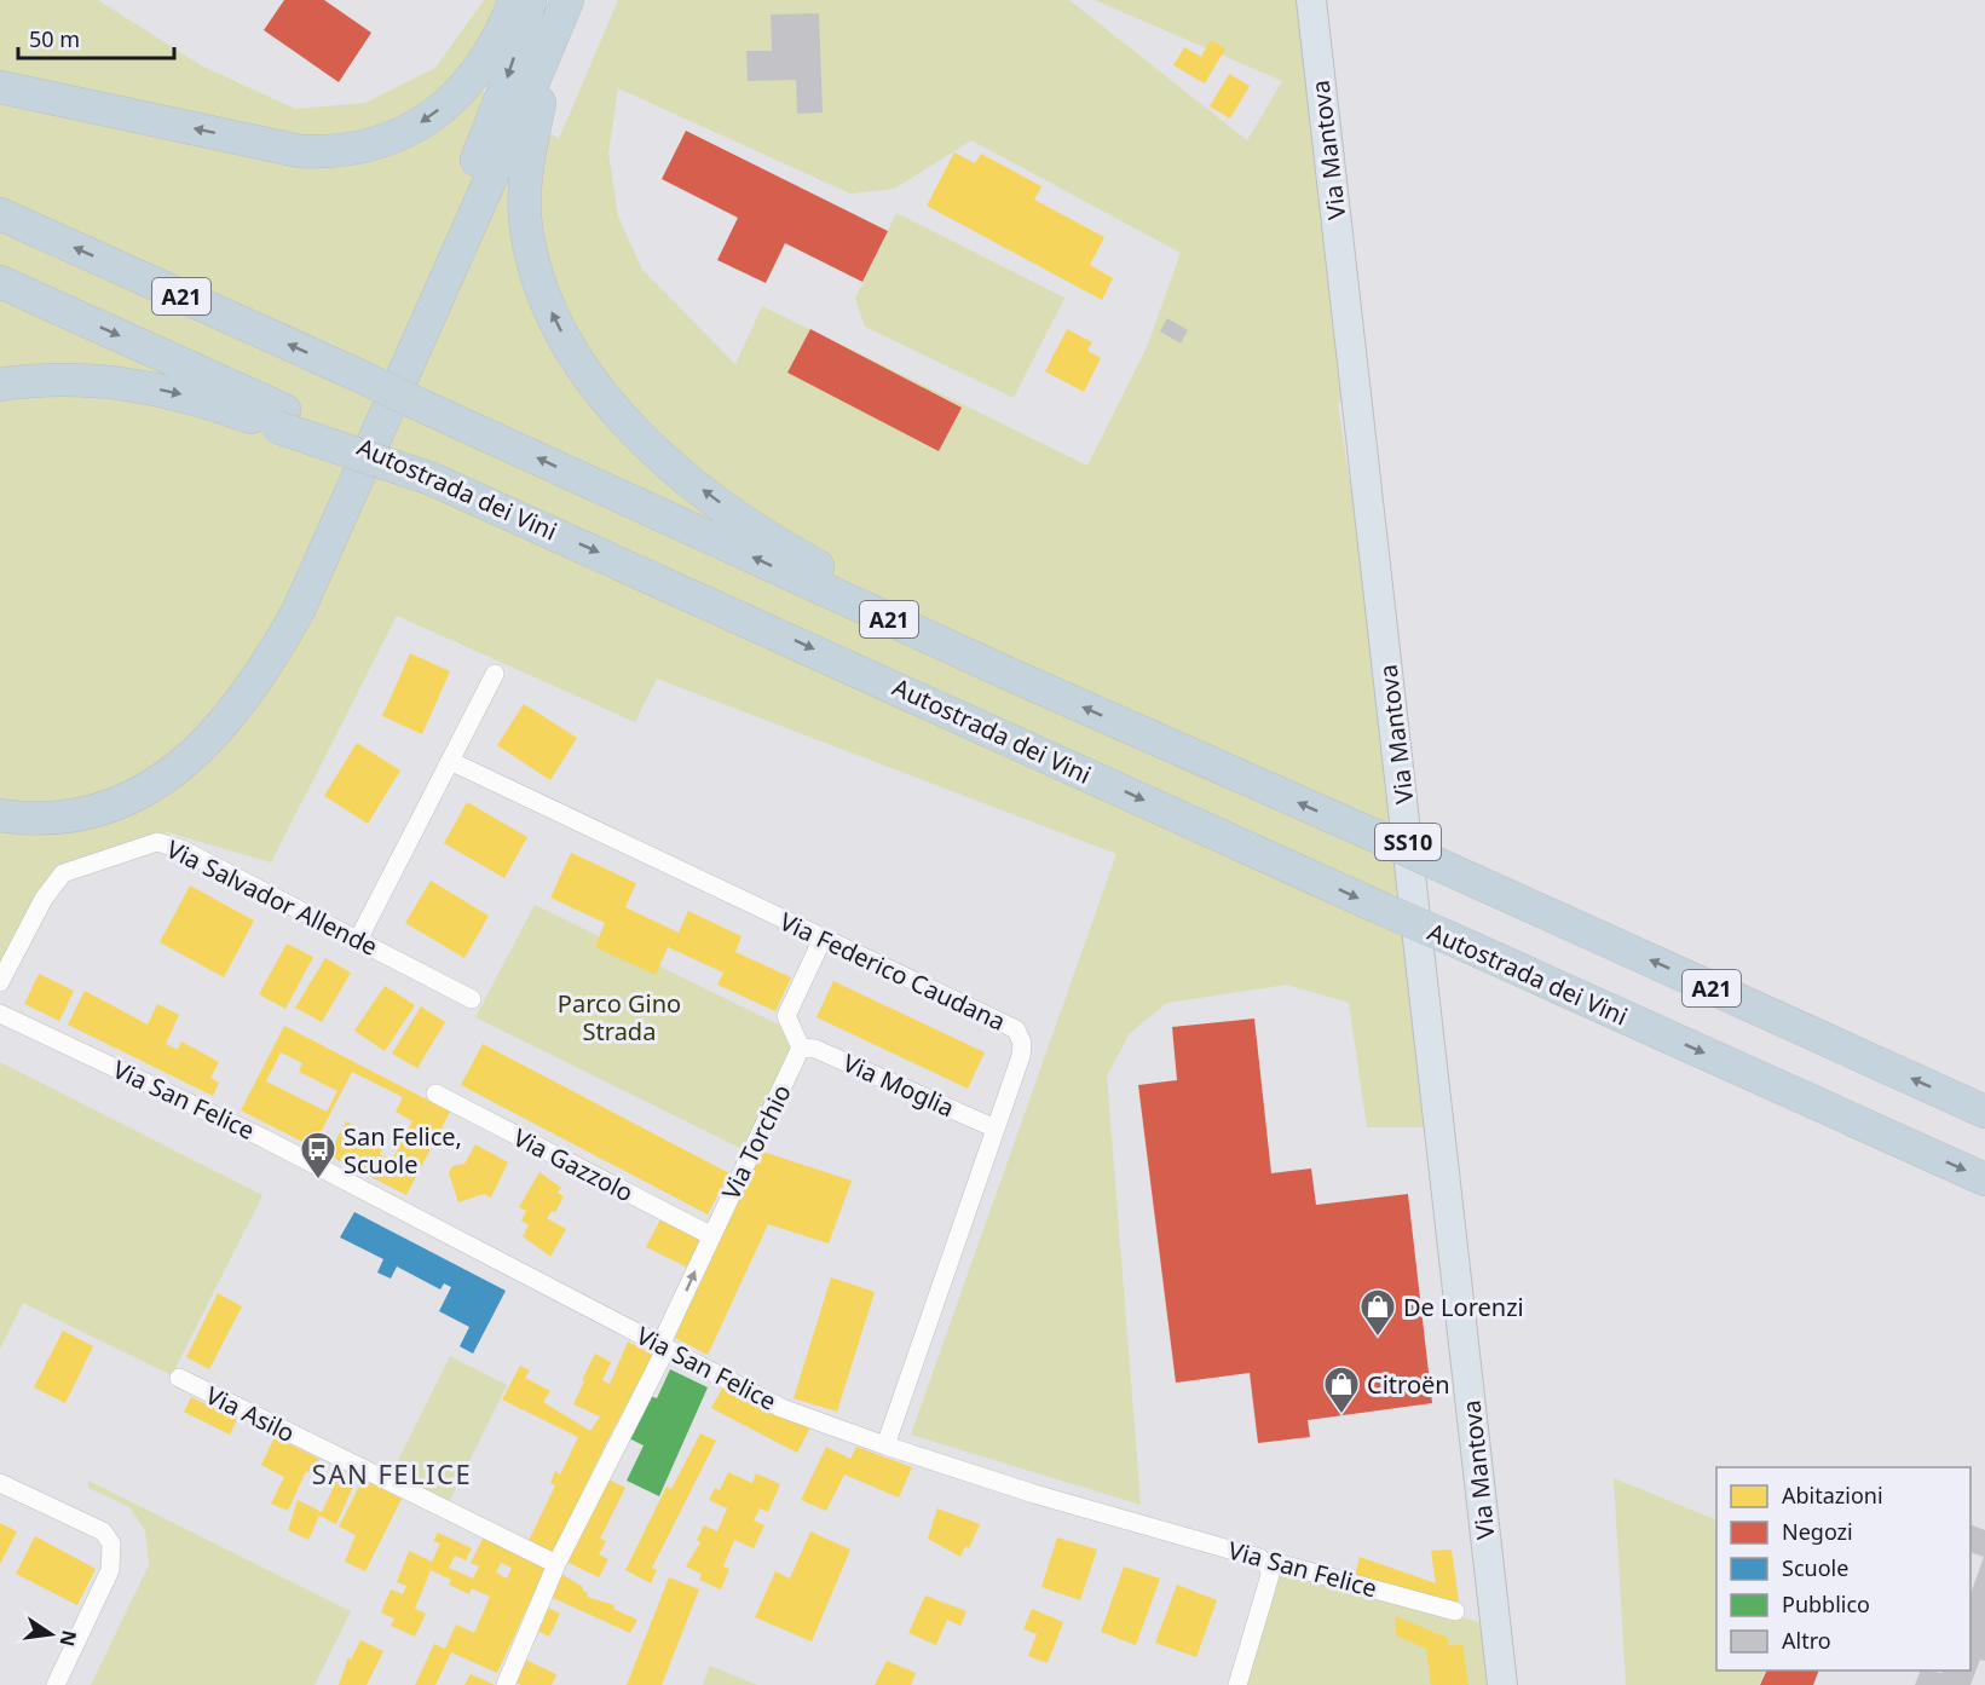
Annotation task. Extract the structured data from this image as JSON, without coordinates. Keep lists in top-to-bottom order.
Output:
{
  "streets": {
    "highway": ["A21", "Autostrada dei Vini"],
    "main road": ["Via Mantova", "SS10"],
    "street": [
      "Via Salvador Allende",
      "Via Federico Caudana",
      "Via Moglia",
      "Via San Felice",
      "Via Torchio",
      "Via Gazzolo",
      "Via Asilo"
    ]
  },
  "crossings": [
    ["Via Federico Caudana", "Via Moglia"],
    ["Via Federico Caudana", "Via San Felice"],
    ["Via Moglia", "Via Torchio"],
    ["Via San Felice", "Via Torchio"],
    ["Via Torchio", "Via Gazzolo"],
    ["Via Torchio", "Via Asilo"]
  ],
  "districts": ["SAN FELICE"],
  "parks": ["Parco Gino Strada"],
  "places": {
    "bus stop": ["San Felice, Scuole"],
    "shop": ["De Lorenzi", "Citroën"]
  },
  "legend": [
    "Abitazioni",
    "Negozi",
    "Scuole",
    "Pubblico",
    "Altro"
  ],
  "scale_bar": "50 m",
  "north": "right"
}
